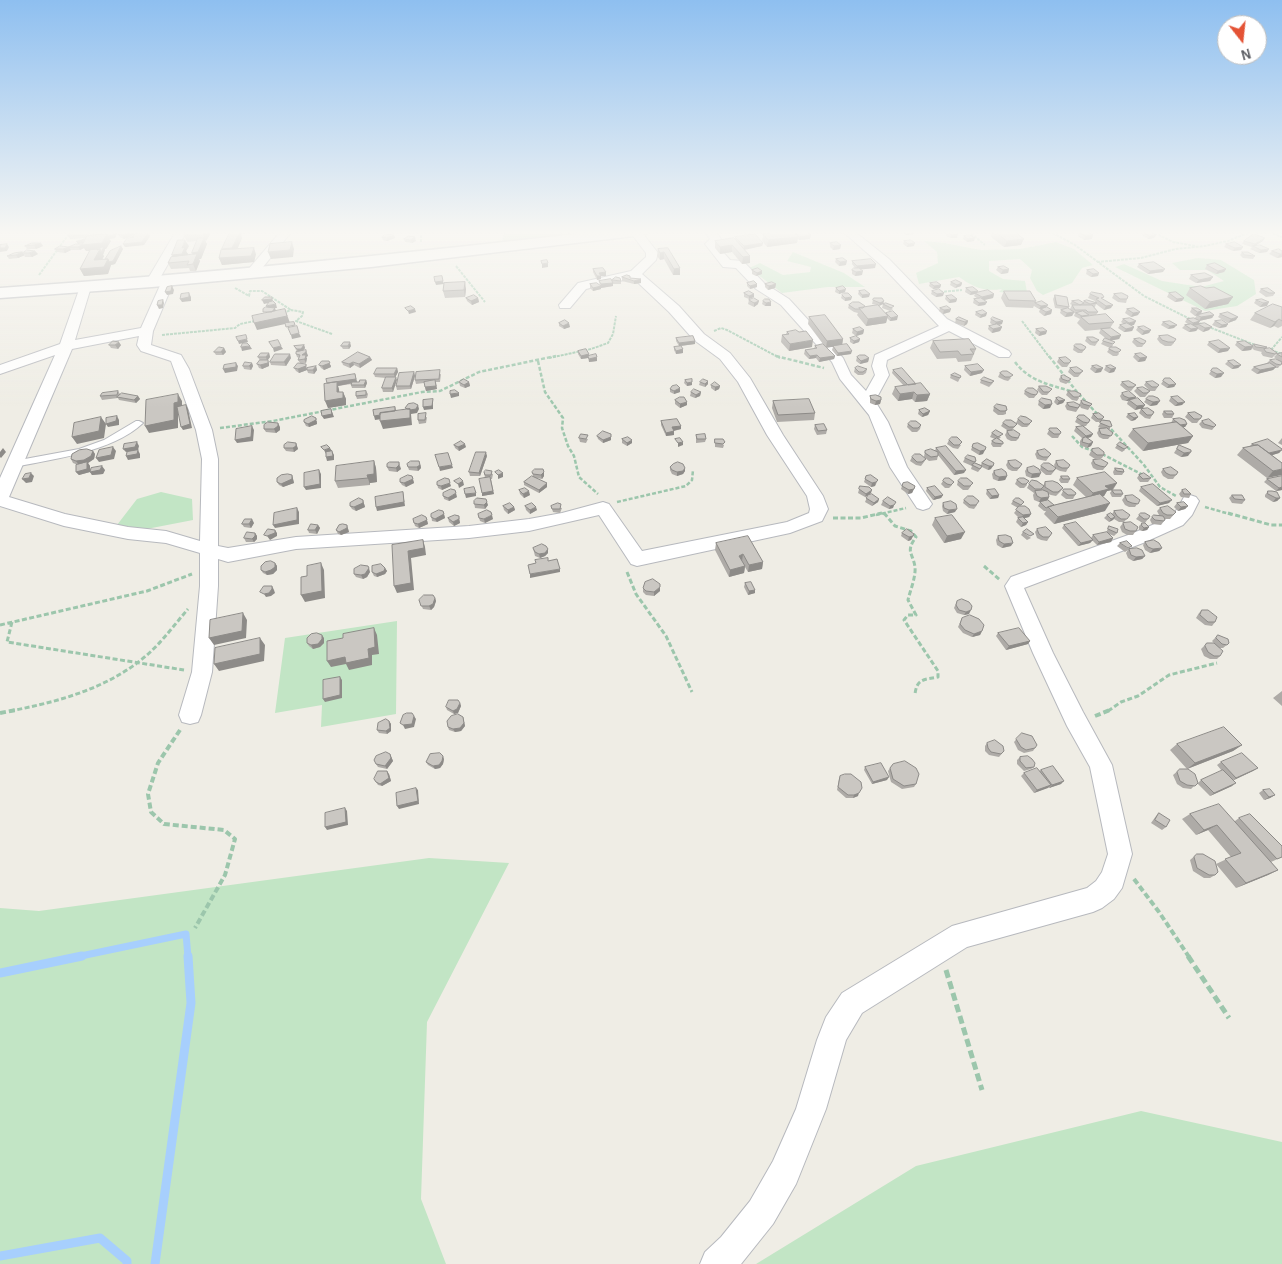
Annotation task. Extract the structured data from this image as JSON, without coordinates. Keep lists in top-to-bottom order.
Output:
{
  "north": "bottom"
}
